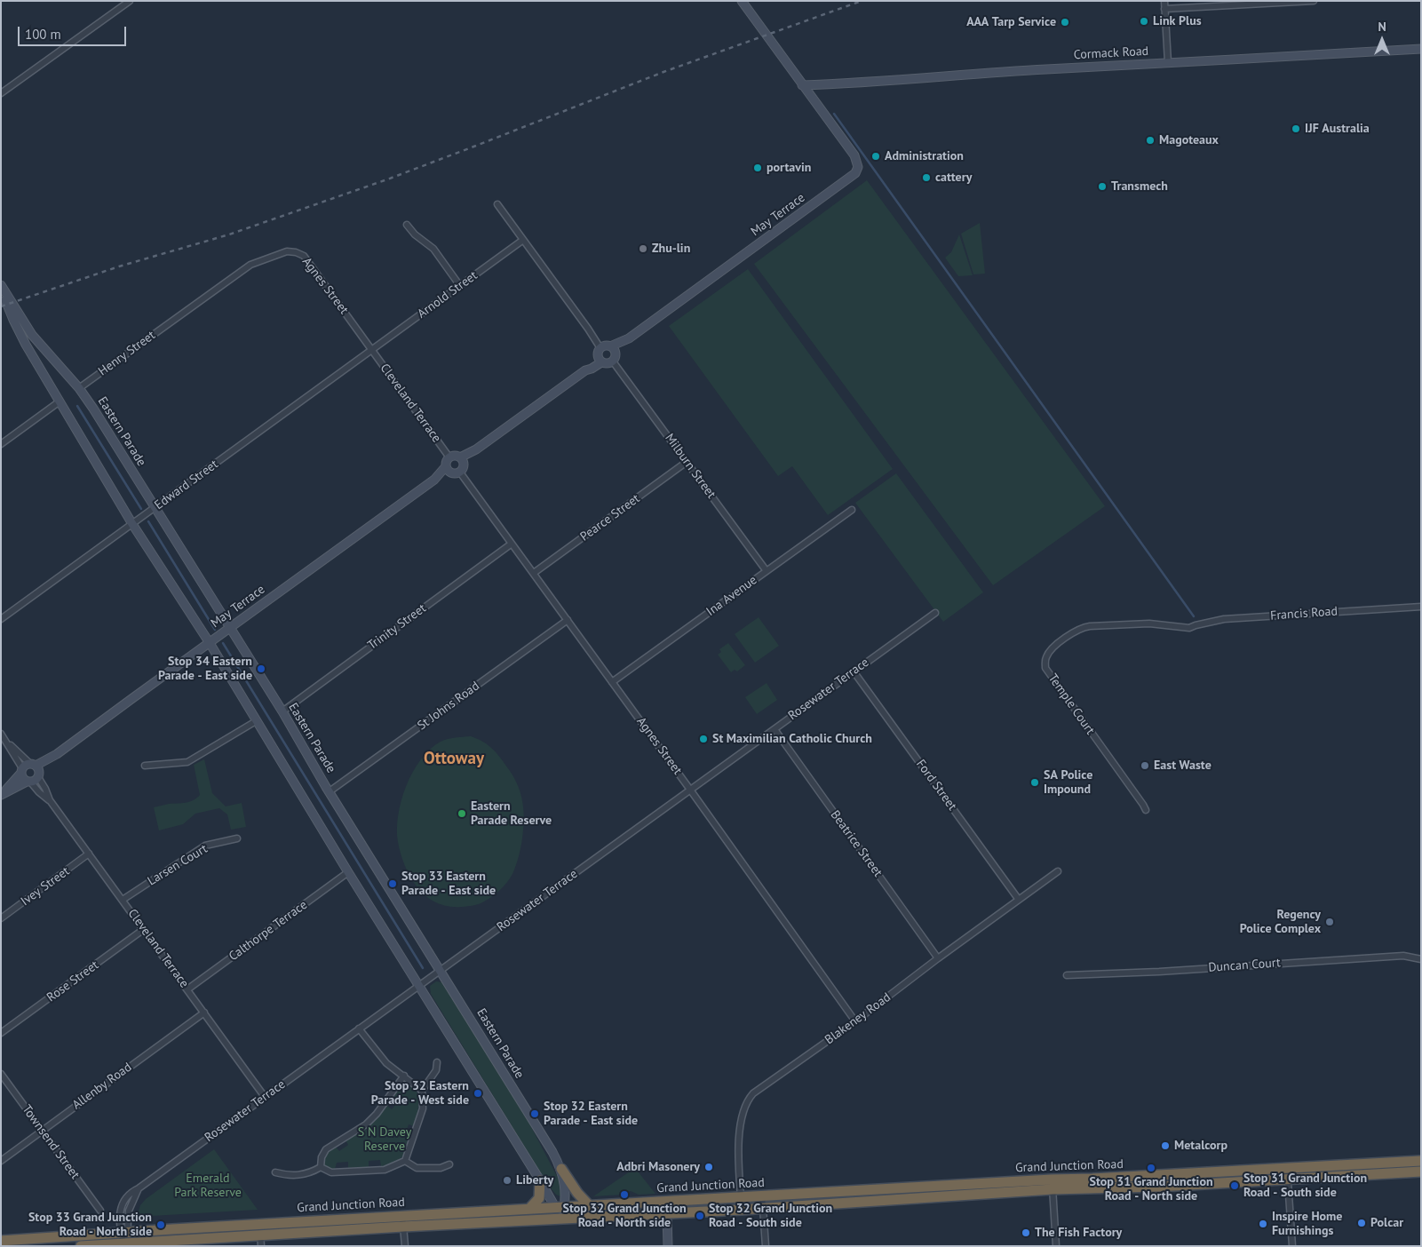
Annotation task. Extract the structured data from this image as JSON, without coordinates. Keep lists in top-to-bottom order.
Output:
{
  "streets": {
    "highway": ["Grand Junction Road"],
    "main road": ["Cormack Road", "May Terrace", "Eastern Parade"],
    "street": [
      "Agnes Street",
      "Arnold Street",
      "Henry Street",
      "Cleveland Terrace",
      "Milburn Street",
      "Edward Street",
      "Pearce Street",
      "Ina Avenue",
      "Francis Road",
      "Trinity Street",
      "Rosewater Terrace",
      "Temple Court",
      "St Johns Road",
      "Ford Street",
      "Beatrice Street",
      "Larsen Court",
      "Ivey Street",
      "Calthorpe Terrace",
      "Duncan Court",
      "Rose Street",
      "Blakeney Road",
      "Allenby Road",
      "Townsend Street"
    ]
  },
  "crossings": [
    ["Cormack Road", "May Terrace"],
    ["May Terrace", "Agnes Street"],
    ["May Terrace", "Cleveland Terrace"],
    ["May Terrace", "Eastern Parade"],
    ["May Terrace", "Milburn Street"],
    ["Agnes Street", "Arnold Street"],
    ["Agnes Street", "Henry Street"],
    ["Agnes Street", "Cleveland Terrace"],
    ["Agnes Street", "Edward Street"],
    ["Agnes Street", "Pearce Street"],
    ["Agnes Street", "Ina Avenue"],
    ["Agnes Street", "Trinity Street"],
    ["Agnes Street", "Rosewater Terrace"],
    ["Agnes Street", "St Johns Road"],
    ["Agnes Street", "Blakeney Road"],
    ["Arnold Street", "Cleveland Terrace"],
    ["Arnold Street", "Edward Street"],
    ["Henry Street", "Eastern Parade"],
    ["Cleveland Terrace", "Edward Street"],
    ["Cleveland Terrace", "Rosewater Terrace"],
    ["Cleveland Terrace", "Larsen Court"],
    ["Cleveland Terrace", "Ivey Street"],
    ["Cleveland Terrace", "Calthorpe Terrace"],
    ["Cleveland Terrace", "Rose Street"],
    ["Cleveland Terrace", "Allenby Road"],
    ["Eastern Parade", "Edward Street"],
    ["Eastern Parade", "Trinity Street"],
    ["Eastern Parade", "Rosewater Terrace"],
    ["Eastern Parade", "St Johns Road"],
    ["Eastern Parade", "Calthorpe Terrace"],
    ["Eastern Parade", "Grand Junction Road"],
    ["Milburn Street", "Pearce Street"],
    ["Milburn Street", "Ina Avenue"],
    ["Francis Road", "Temple Court"],
    ["Rosewater Terrace", "Ford Street"],
    ["Rosewater Terrace", "Beatrice Street"],
    ["Rosewater Terrace", "Grand Junction Road"],
    ["Ford Street", "Blakeney Road"],
    ["Beatrice Street", "Blakeney Road"],
    ["Blakeney Road", "Grand Junction Road"],
    ["Allenby Road", "Townsend Street"]
  ],
  "districts": ["Ottoway"],
  "parks": ["S N Davey Reserve", "Emerald Park Reserve"],
  "places": [
    "Link Plus",
    "AAA Tarp Service",
    "IJF Australia",
    "Magoteaux",
    "Administration",
    "portavin",
    "cattery",
    "Transmech",
    "Zhu-lin",
    "Stop 34 Eastern Parade - East side",
    "St Maximilian Catholic Church",
    "East Waste",
    "SA Police Impound",
    "Eastern Parade Reserve",
    "Stop 33 Eastern Parade - East side",
    "Regency Police Complex",
    "Stop 32 Eastern Parade - West side",
    "Stop 32 Eastern Parade - East side",
    "Metalcorp",
    "Adbri Masonery",
    "Stop 31 Grand Junction Road - North side",
    "Liberty",
    "Stop 31 Grand Junction Road - South side",
    "Stop 32 Grand Junction Road - North side",
    "Stop 32 Grand Junction Road - South side",
    "Polcar",
    "Inspire Home Furnishings",
    "Stop 33 Grand Junction Road - North side",
    "The Fish Factory"
  ],
  "scale_bar": "100 m",
  "north": "top"
}
